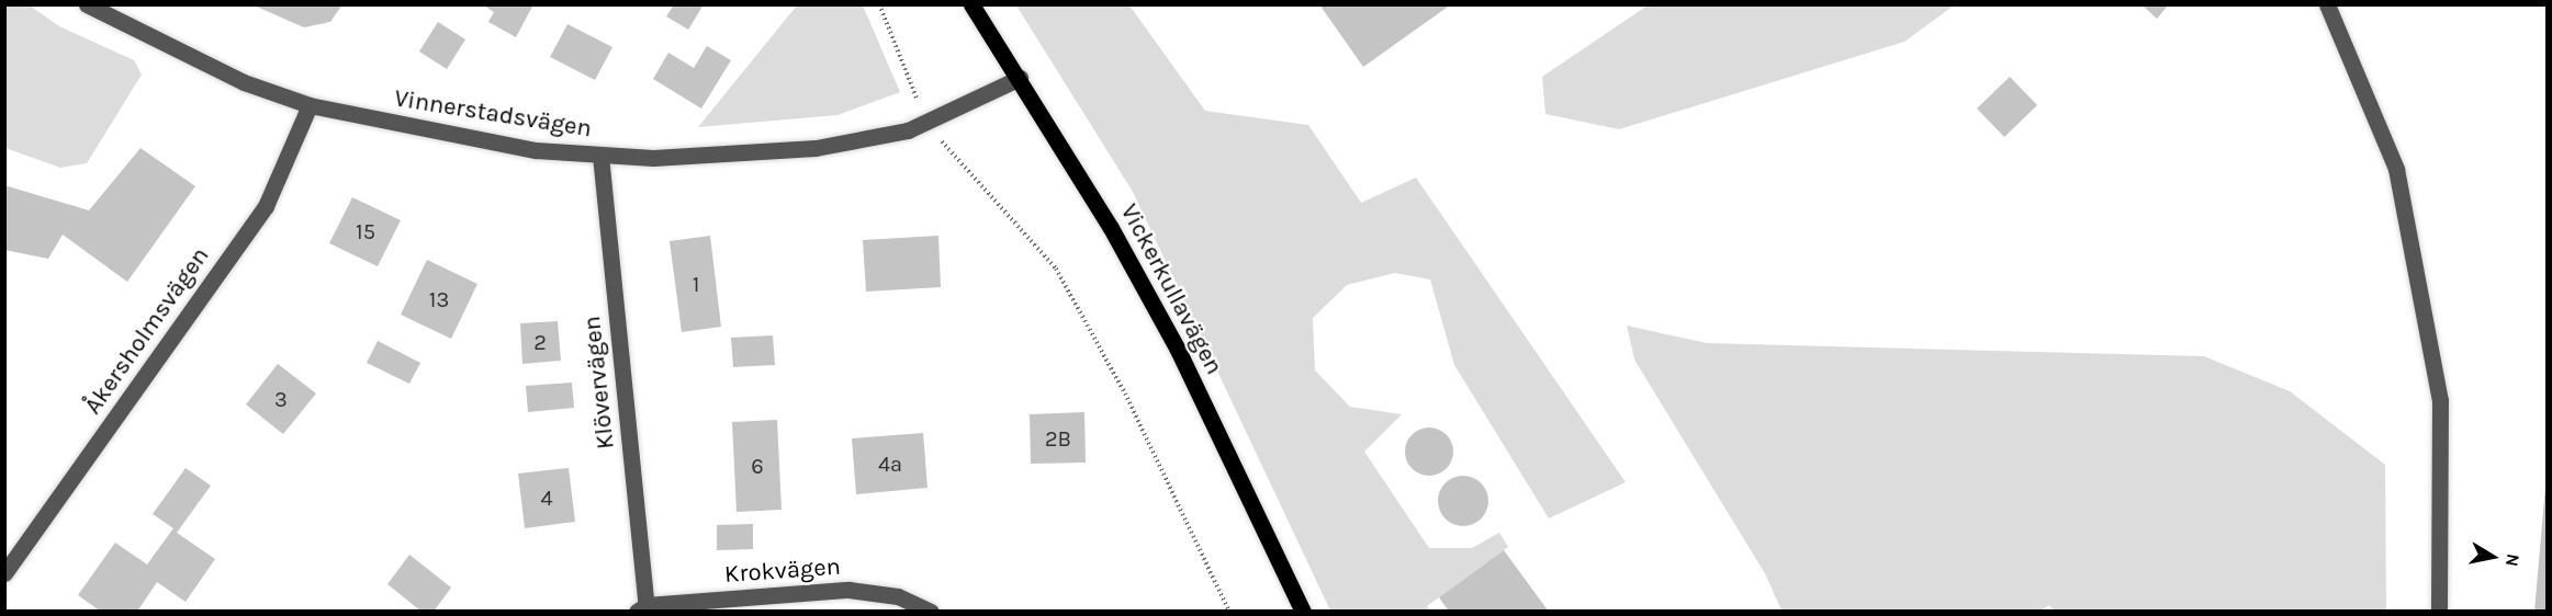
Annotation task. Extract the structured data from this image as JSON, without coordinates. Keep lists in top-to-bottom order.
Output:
{
  "streets": {
    "main road": ["Vickerkullavägen"],
    "street": [
      "Vinnerstadsvägen",
      "Åkersholmsvägen",
      "Klövervägen",
      "Krokvägen"
    ]
  },
  "crossings": [
    ["Vinnerstadsvägen", "Vickerkullavägen"],
    ["Vinnerstadsvägen", "Åkersholmsvägen"],
    ["Vinnerstadsvägen", "Klövervägen"],
    ["Klövervägen", "Krokvägen"]
  ],
  "house_numbers": [
    "15",
    "1",
    "13",
    "2",
    "3",
    "2B",
    "4a",
    "6",
    "4"
  ],
  "north": "right"
}
